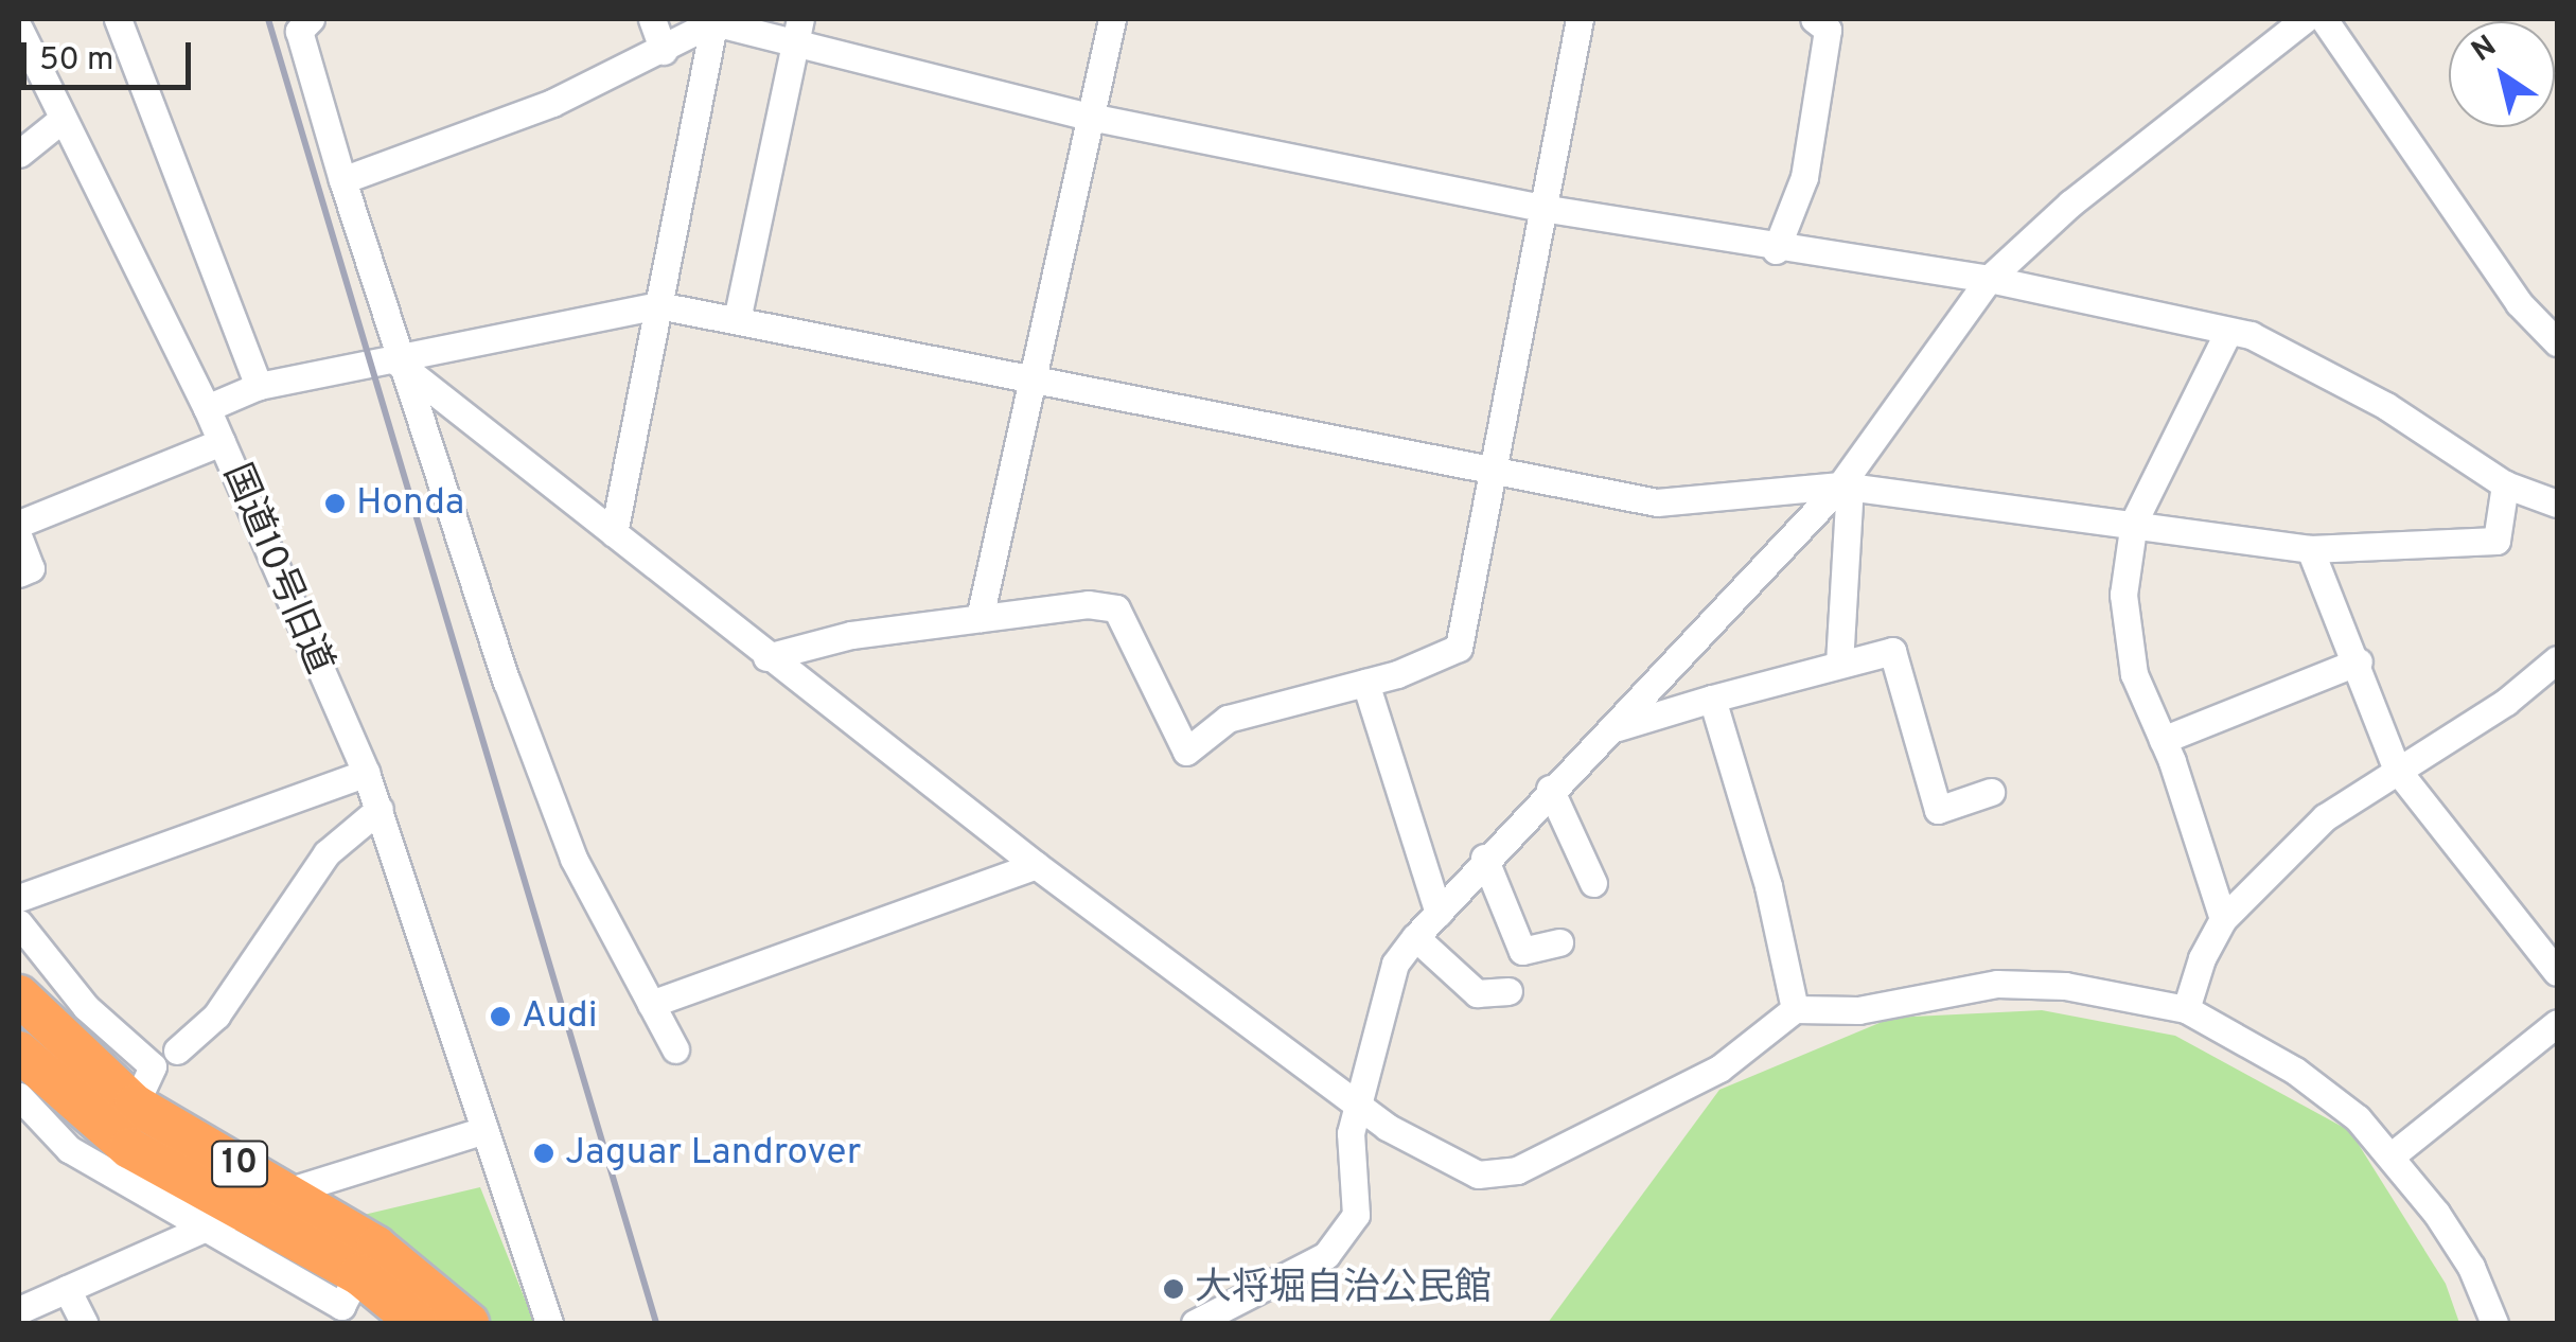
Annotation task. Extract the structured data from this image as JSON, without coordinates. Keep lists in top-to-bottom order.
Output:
{
  "streets": {
    "highway": ["10"],
    "street": ["国道10号旧道"]
  },
  "places": [
    "Honda",
    "Audi",
    "Jaguar Landrover",
    "大将堀自治公民館"
  ],
  "scale_bar": "50 m",
  "north": "top left"
}
